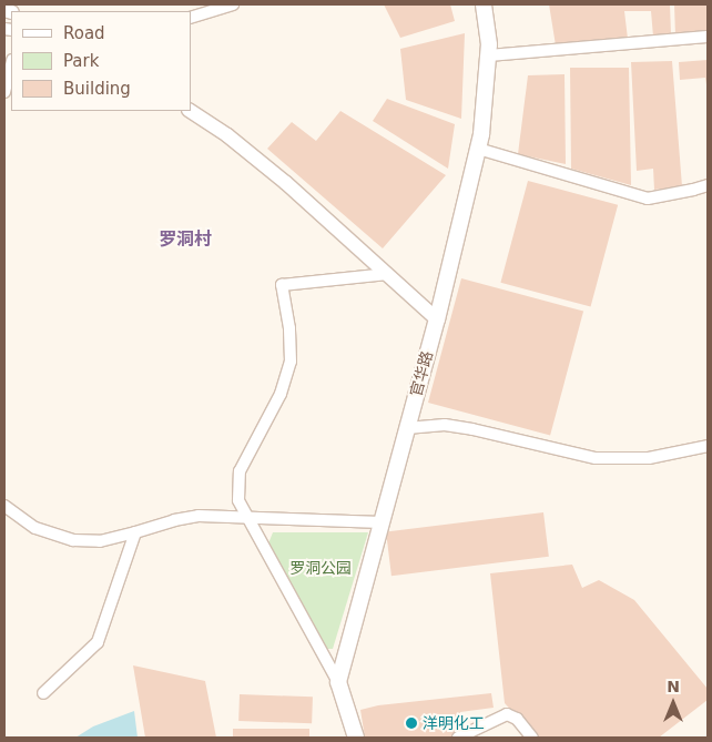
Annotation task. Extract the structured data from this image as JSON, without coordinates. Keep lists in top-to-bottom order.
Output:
{
  "streets": {
    "main road": ["官华路"]
  },
  "districts": ["罗洞村"],
  "parks": ["罗洞公园"],
  "places": ["洋明化工"],
  "legend": ["Road", "Park", "Building"],
  "north": "top"
}
